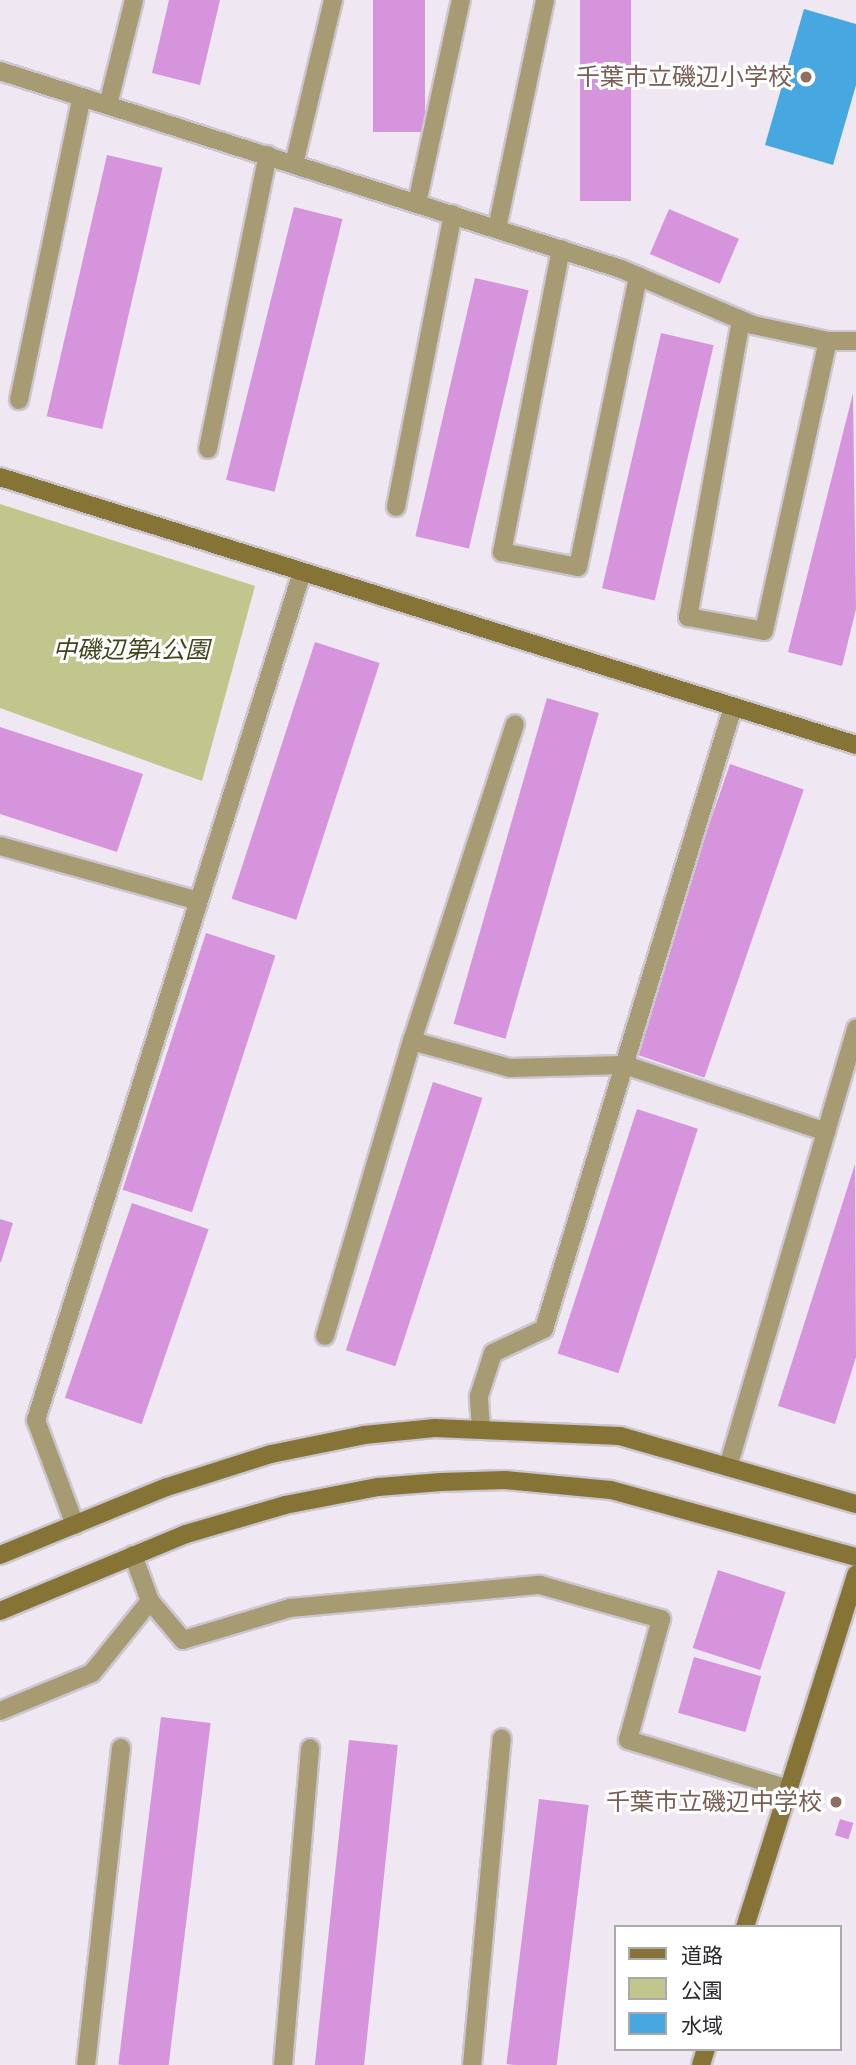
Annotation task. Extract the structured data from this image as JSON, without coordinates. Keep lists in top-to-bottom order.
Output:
{
  "parks": ["中磯辺第4公園"],
  "places": ["千葉市立磯辺小学校", "千葉市立磯辺中学校"],
  "legend": ["道路", "公園", "水域"]
}
